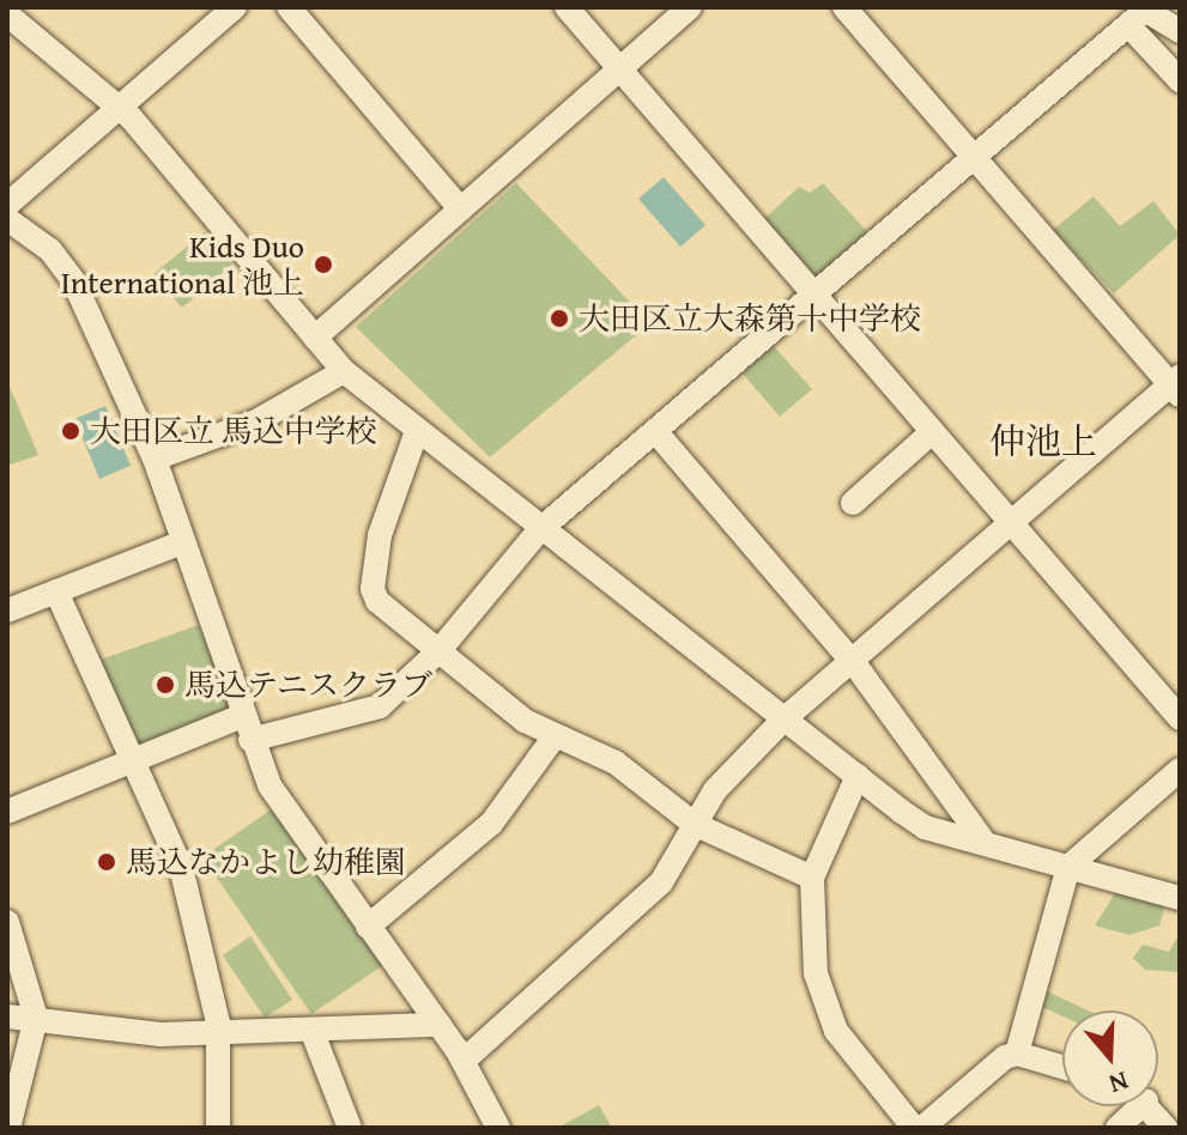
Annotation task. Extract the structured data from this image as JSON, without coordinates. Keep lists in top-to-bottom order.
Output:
{
  "districts": ["仲池上"],
  "places": [
    "Kids Duo International 池上",
    "大田区立大森第十中学校",
    "大田区立 馬込中学校",
    "馬込テニスクラブ",
    "馬込なかよし幼稚園"
  ],
  "north": "bottom"
}
